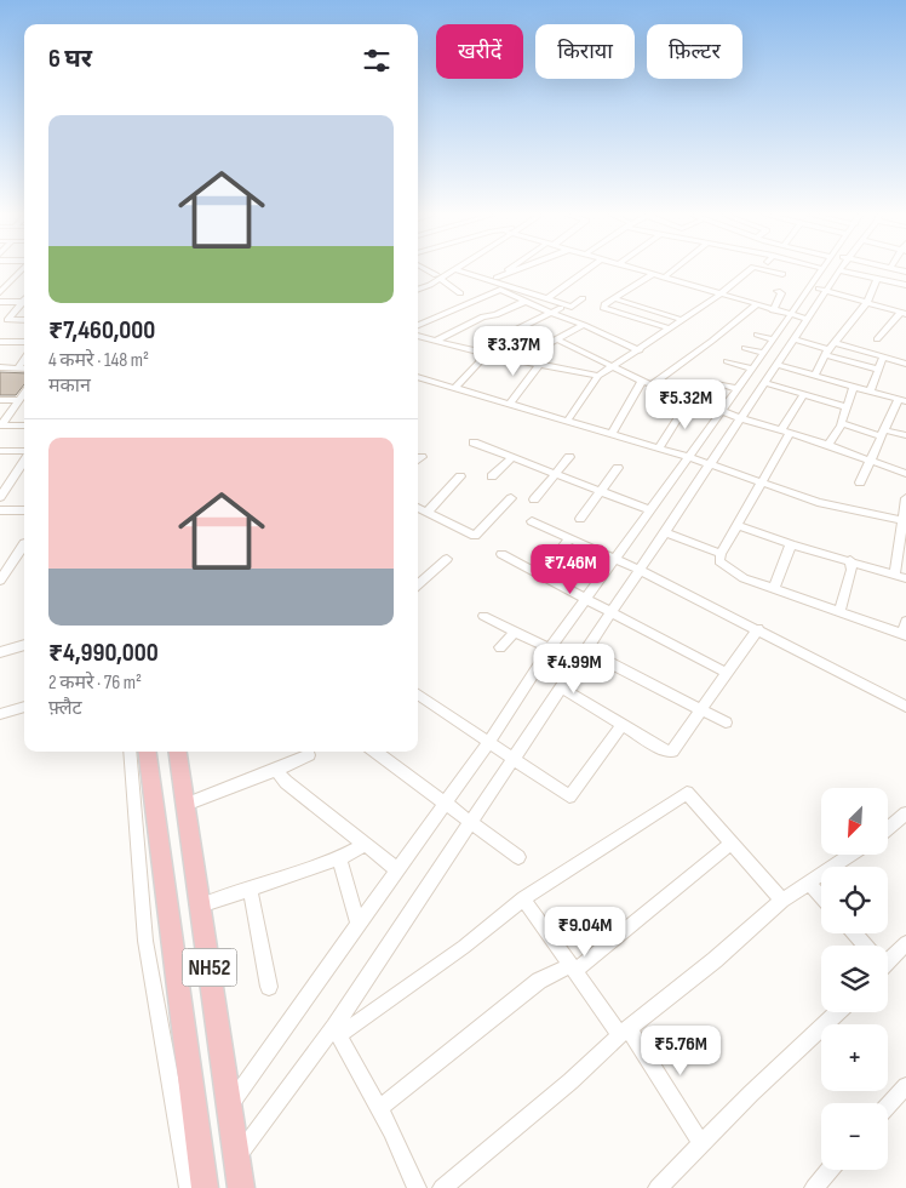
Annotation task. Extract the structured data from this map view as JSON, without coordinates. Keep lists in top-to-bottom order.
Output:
{
  "streets": {
    "highway": ["NH52"]
  },
  "north": "bottom left",
  "page": {
    "chip": ["खरीदें", "किराया", "फ़िल्टर"],
    "heading": "6 घर",
    "list": [
      {
        "name": "₹7,460,000",
        "note": "4 कमरे · 148 m² · मकान"
      },
      {
        "name": "₹4,990,000",
        "note": "2 कमरे · 76 m² · फ़्लैट"
      }
    ],
    "price": [
      "₹3.37M",
      "₹5.32M",
      "₹7.46M",
      "₹4.99M",
      "₹9.04M",
      "₹5.76M"
    ],
    "map_buttons": ["+", "−"]
  }
}
